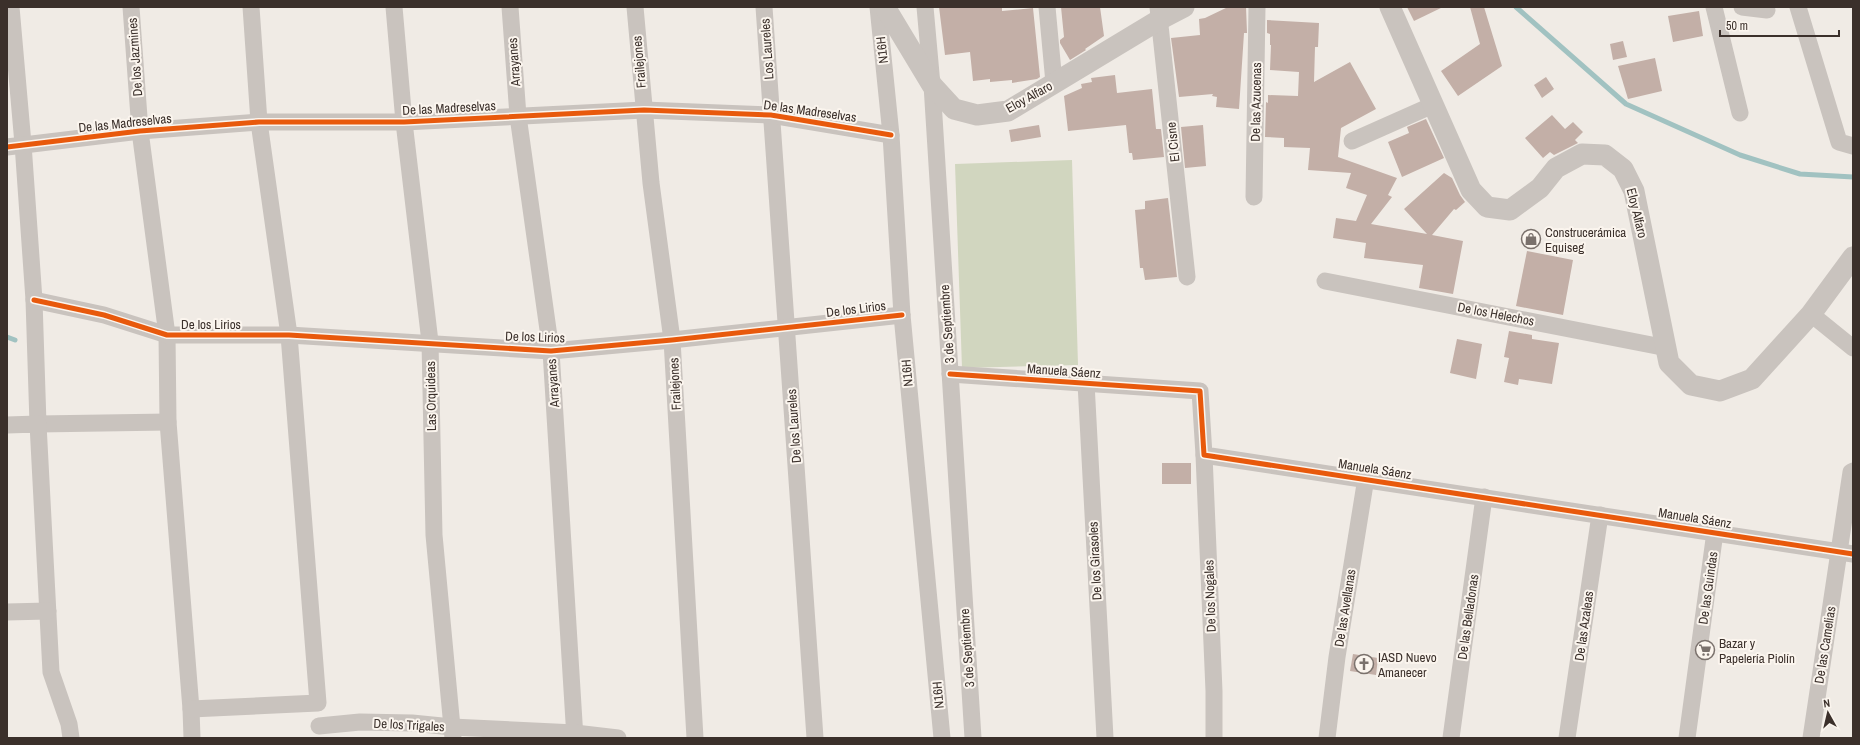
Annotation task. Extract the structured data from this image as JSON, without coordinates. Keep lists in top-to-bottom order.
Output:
{
  "streets": {
    "street": [
      "Los Laureles",
      "N16H",
      "De los Jazmines",
      "Arrayanes",
      "Frailejones",
      "Eloy Alfaro",
      "De las Azucenas",
      "De las Madreselvas",
      "El Cisne",
      "De los Lirios",
      "De los Helechos",
      "3 de Septiembre",
      "Manuela Sáenz",
      "Las Orquideas",
      "De los Laureles",
      "De los Girasoles",
      "De las Guindas",
      "De los Nogales",
      "De las Avellanas",
      "De las Belladonas",
      "De las Azaleas",
      "De las Camelias",
      "De los Trigales"
    ]
  },
  "crossings": [
    ["Los Laureles", "De las Madreselvas"],
    ["Los Laureles", "De los Laureles"],
    ["N16H", "De las Madreselvas"],
    ["N16H", "De los Lirios"],
    ["De los Jazmines", "De las Madreselvas"],
    ["De los Jazmines", "De los Lirios"],
    ["Arrayanes", "De las Madreselvas"],
    ["Arrayanes", "De los Lirios"],
    ["Arrayanes", "De los Trigales"],
    ["Frailejones", "De las Madreselvas"],
    ["Frailejones", "De los Lirios"],
    ["Eloy Alfaro", "El Cisne"],
    ["Eloy Alfaro", "De los Helechos"],
    ["Eloy Alfaro", "3 de Septiembre"],
    ["De las Madreselvas", "Las Orquideas"],
    ["De las Madreselvas", "De los Laureles"],
    ["De los Lirios", "Las Orquideas"],
    ["De los Lirios", "De los Laureles"],
    ["3 de Septiembre", "Manuela Sáenz"],
    ["Manuela Sáenz", "De los Girasoles"],
    ["Manuela Sáenz", "De las Guindas"],
    ["Manuela Sáenz", "De los Nogales"],
    ["Manuela Sáenz", "De las Avellanas"],
    ["Manuela Sáenz", "De las Belladonas"],
    ["Manuela Sáenz", "De las Azaleas"],
    ["Manuela Sáenz", "De las Camelias"],
    ["Las Orquideas", "De los Trigales"]
  ],
  "places": {
    "shop": ["Construcerámica Equiseg"],
    "supermarket": ["Bazar y Papelería Piolín"],
    "church": ["IASD Nuevo Amanecer"]
  },
  "scale_bar": "50 m",
  "north": "top"
}
